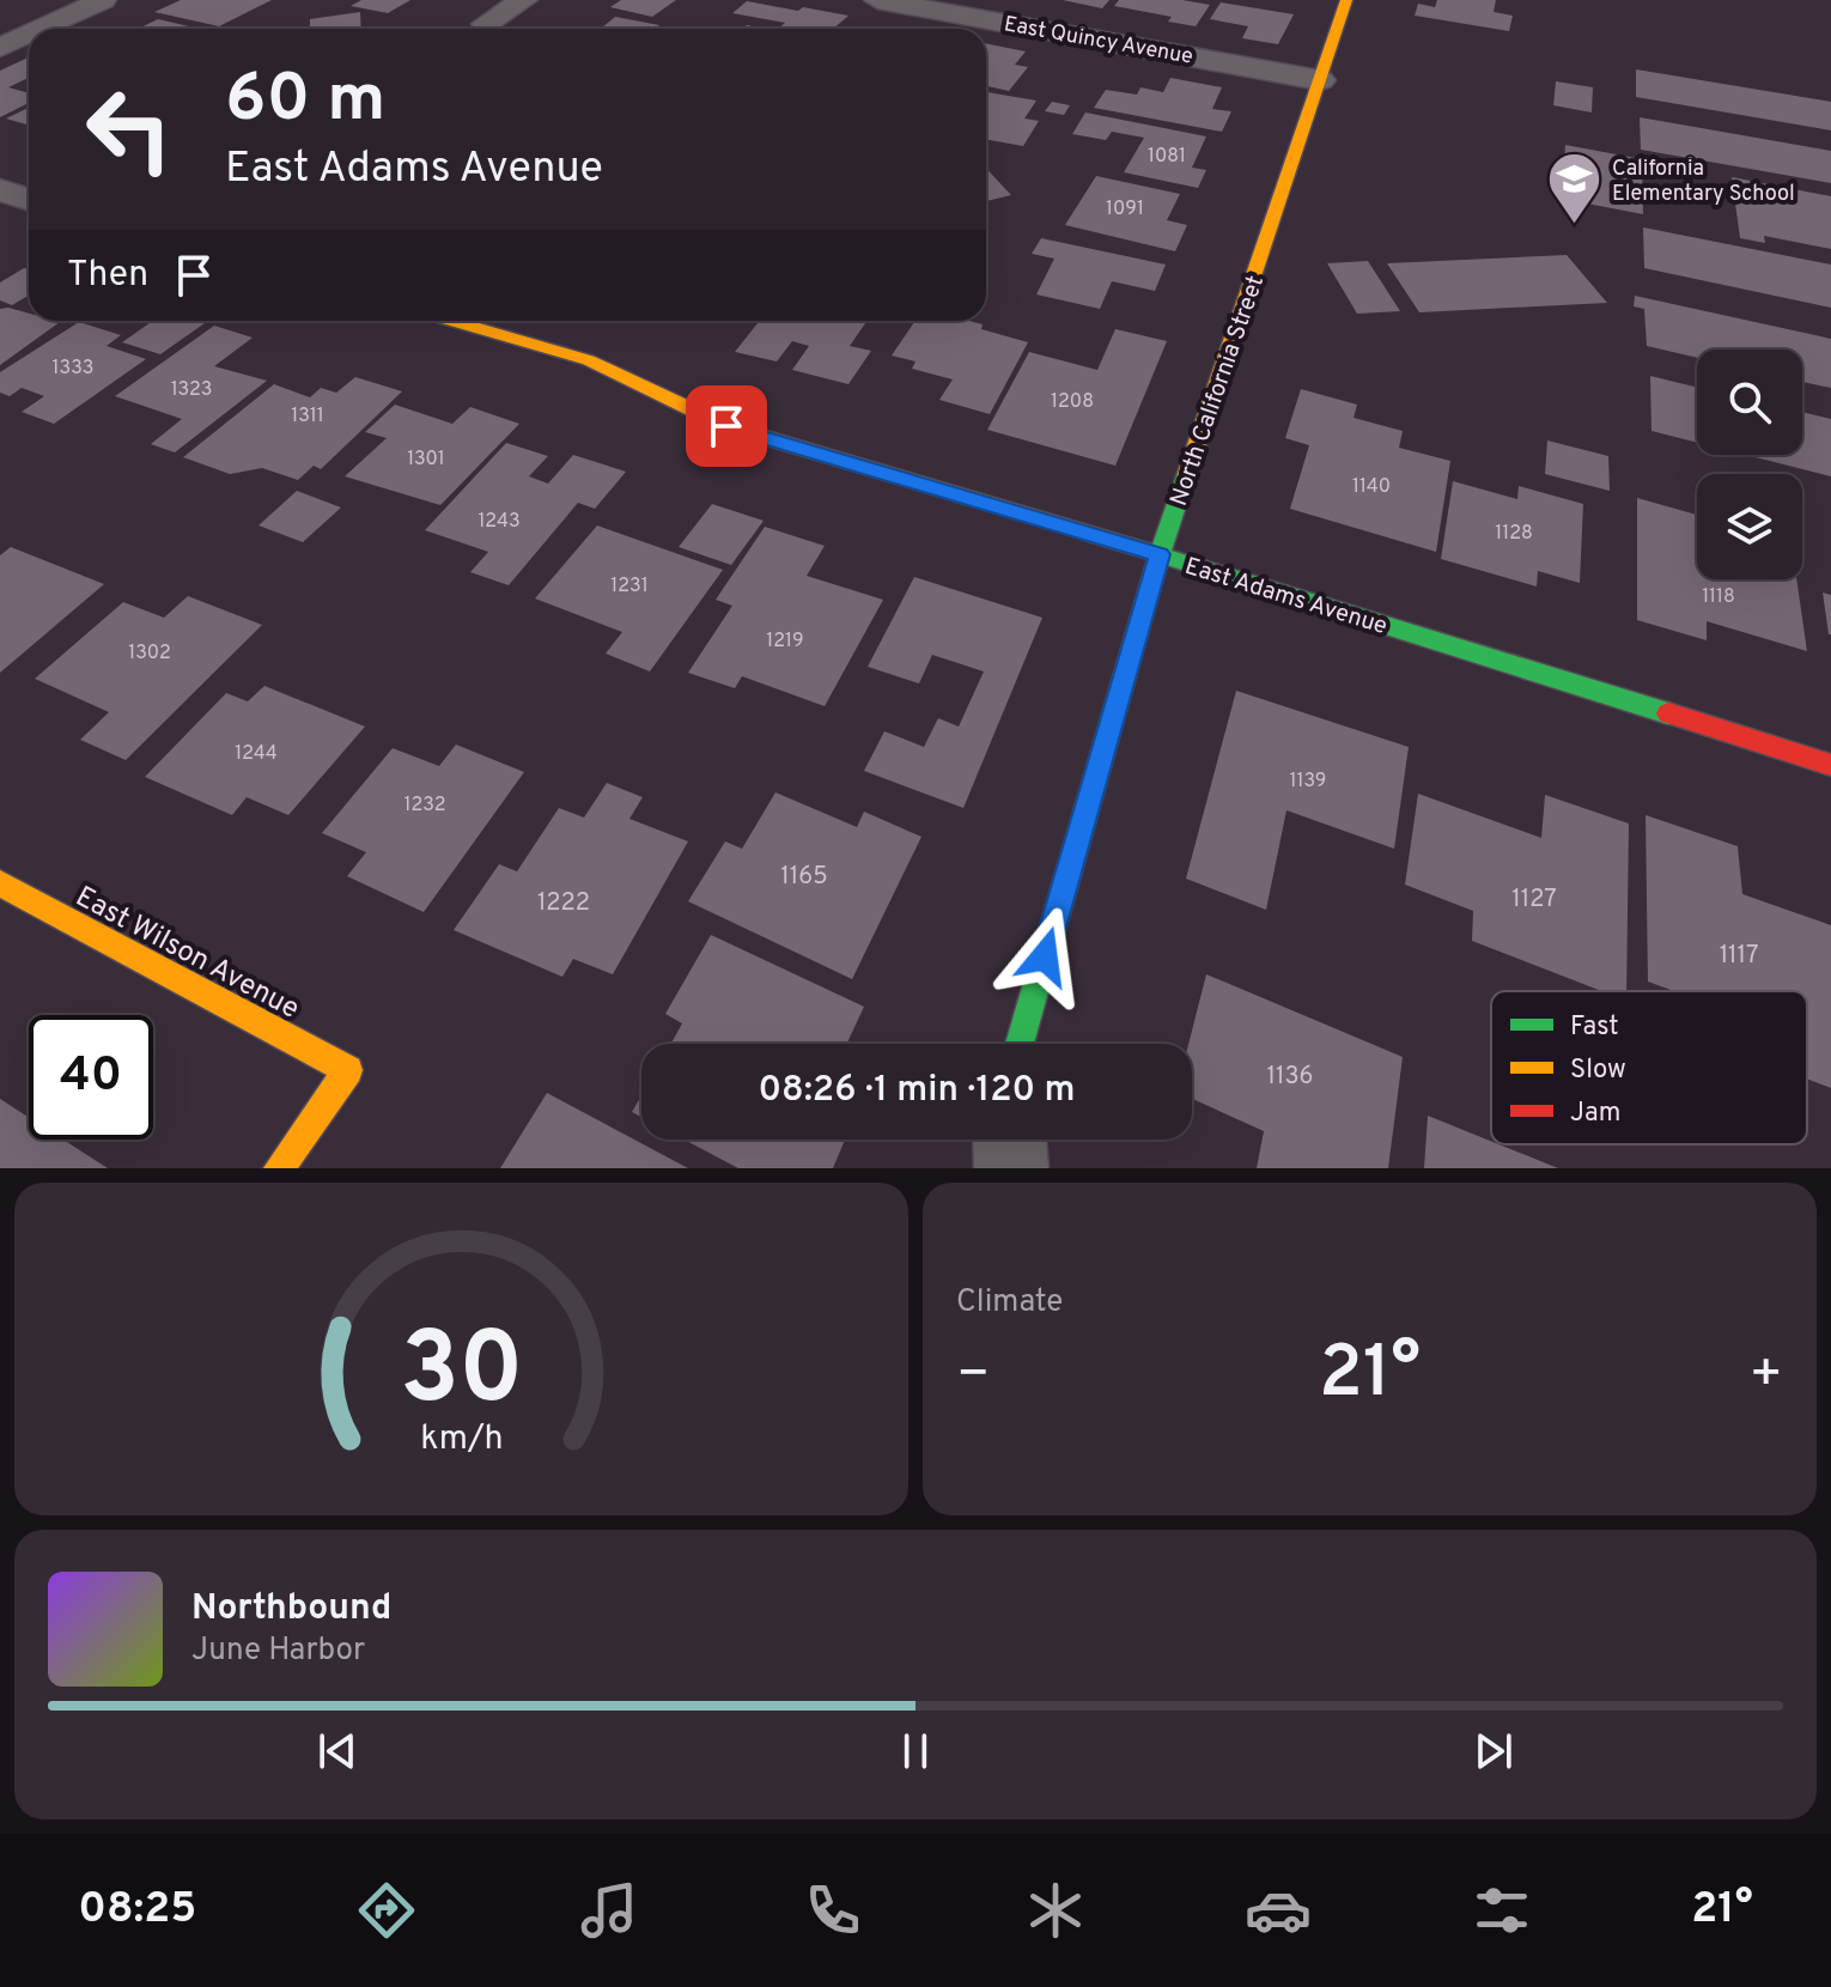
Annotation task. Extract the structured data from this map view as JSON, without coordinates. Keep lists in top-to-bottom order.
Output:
{
  "streets": {
    "street": [
      "East Quincy Avenue",
      "North California Street",
      "East Adams Avenue",
      "East Wilson Avenue"
    ]
  },
  "crossings": [
    ["East Quincy Avenue", "North California Street"],
    ["North California Street", "East Adams Avenue"]
  ],
  "places": {
    "school or university": ["California Elementary School"]
  },
  "house_numbers": [
    "1081",
    "1091",
    "1333",
    "1323",
    "1208",
    "1311",
    "1301",
    "1140",
    "1243",
    "1128",
    "1231",
    "1118",
    "1219",
    "1302",
    "1244",
    "1139",
    "1232",
    "1165",
    "1127",
    "1222",
    "1117",
    "1136"
  ],
  "legend": ["Fast", "Slow", "Jam"],
  "page": {
    "turn": ["60 m", "East Adams Avenue"],
    "then": "Then",
    "limit": "40",
    "trip": "08:26 · 1 min · 120 m",
    "tile": "Climate",
    "heat": ["−", "21°", "+"],
    "song": ["Northbound", "June Harbor"],
    "tabs": ["08:25", "21°"],
    "gauge": ["30", "km/h"]
  }
}
